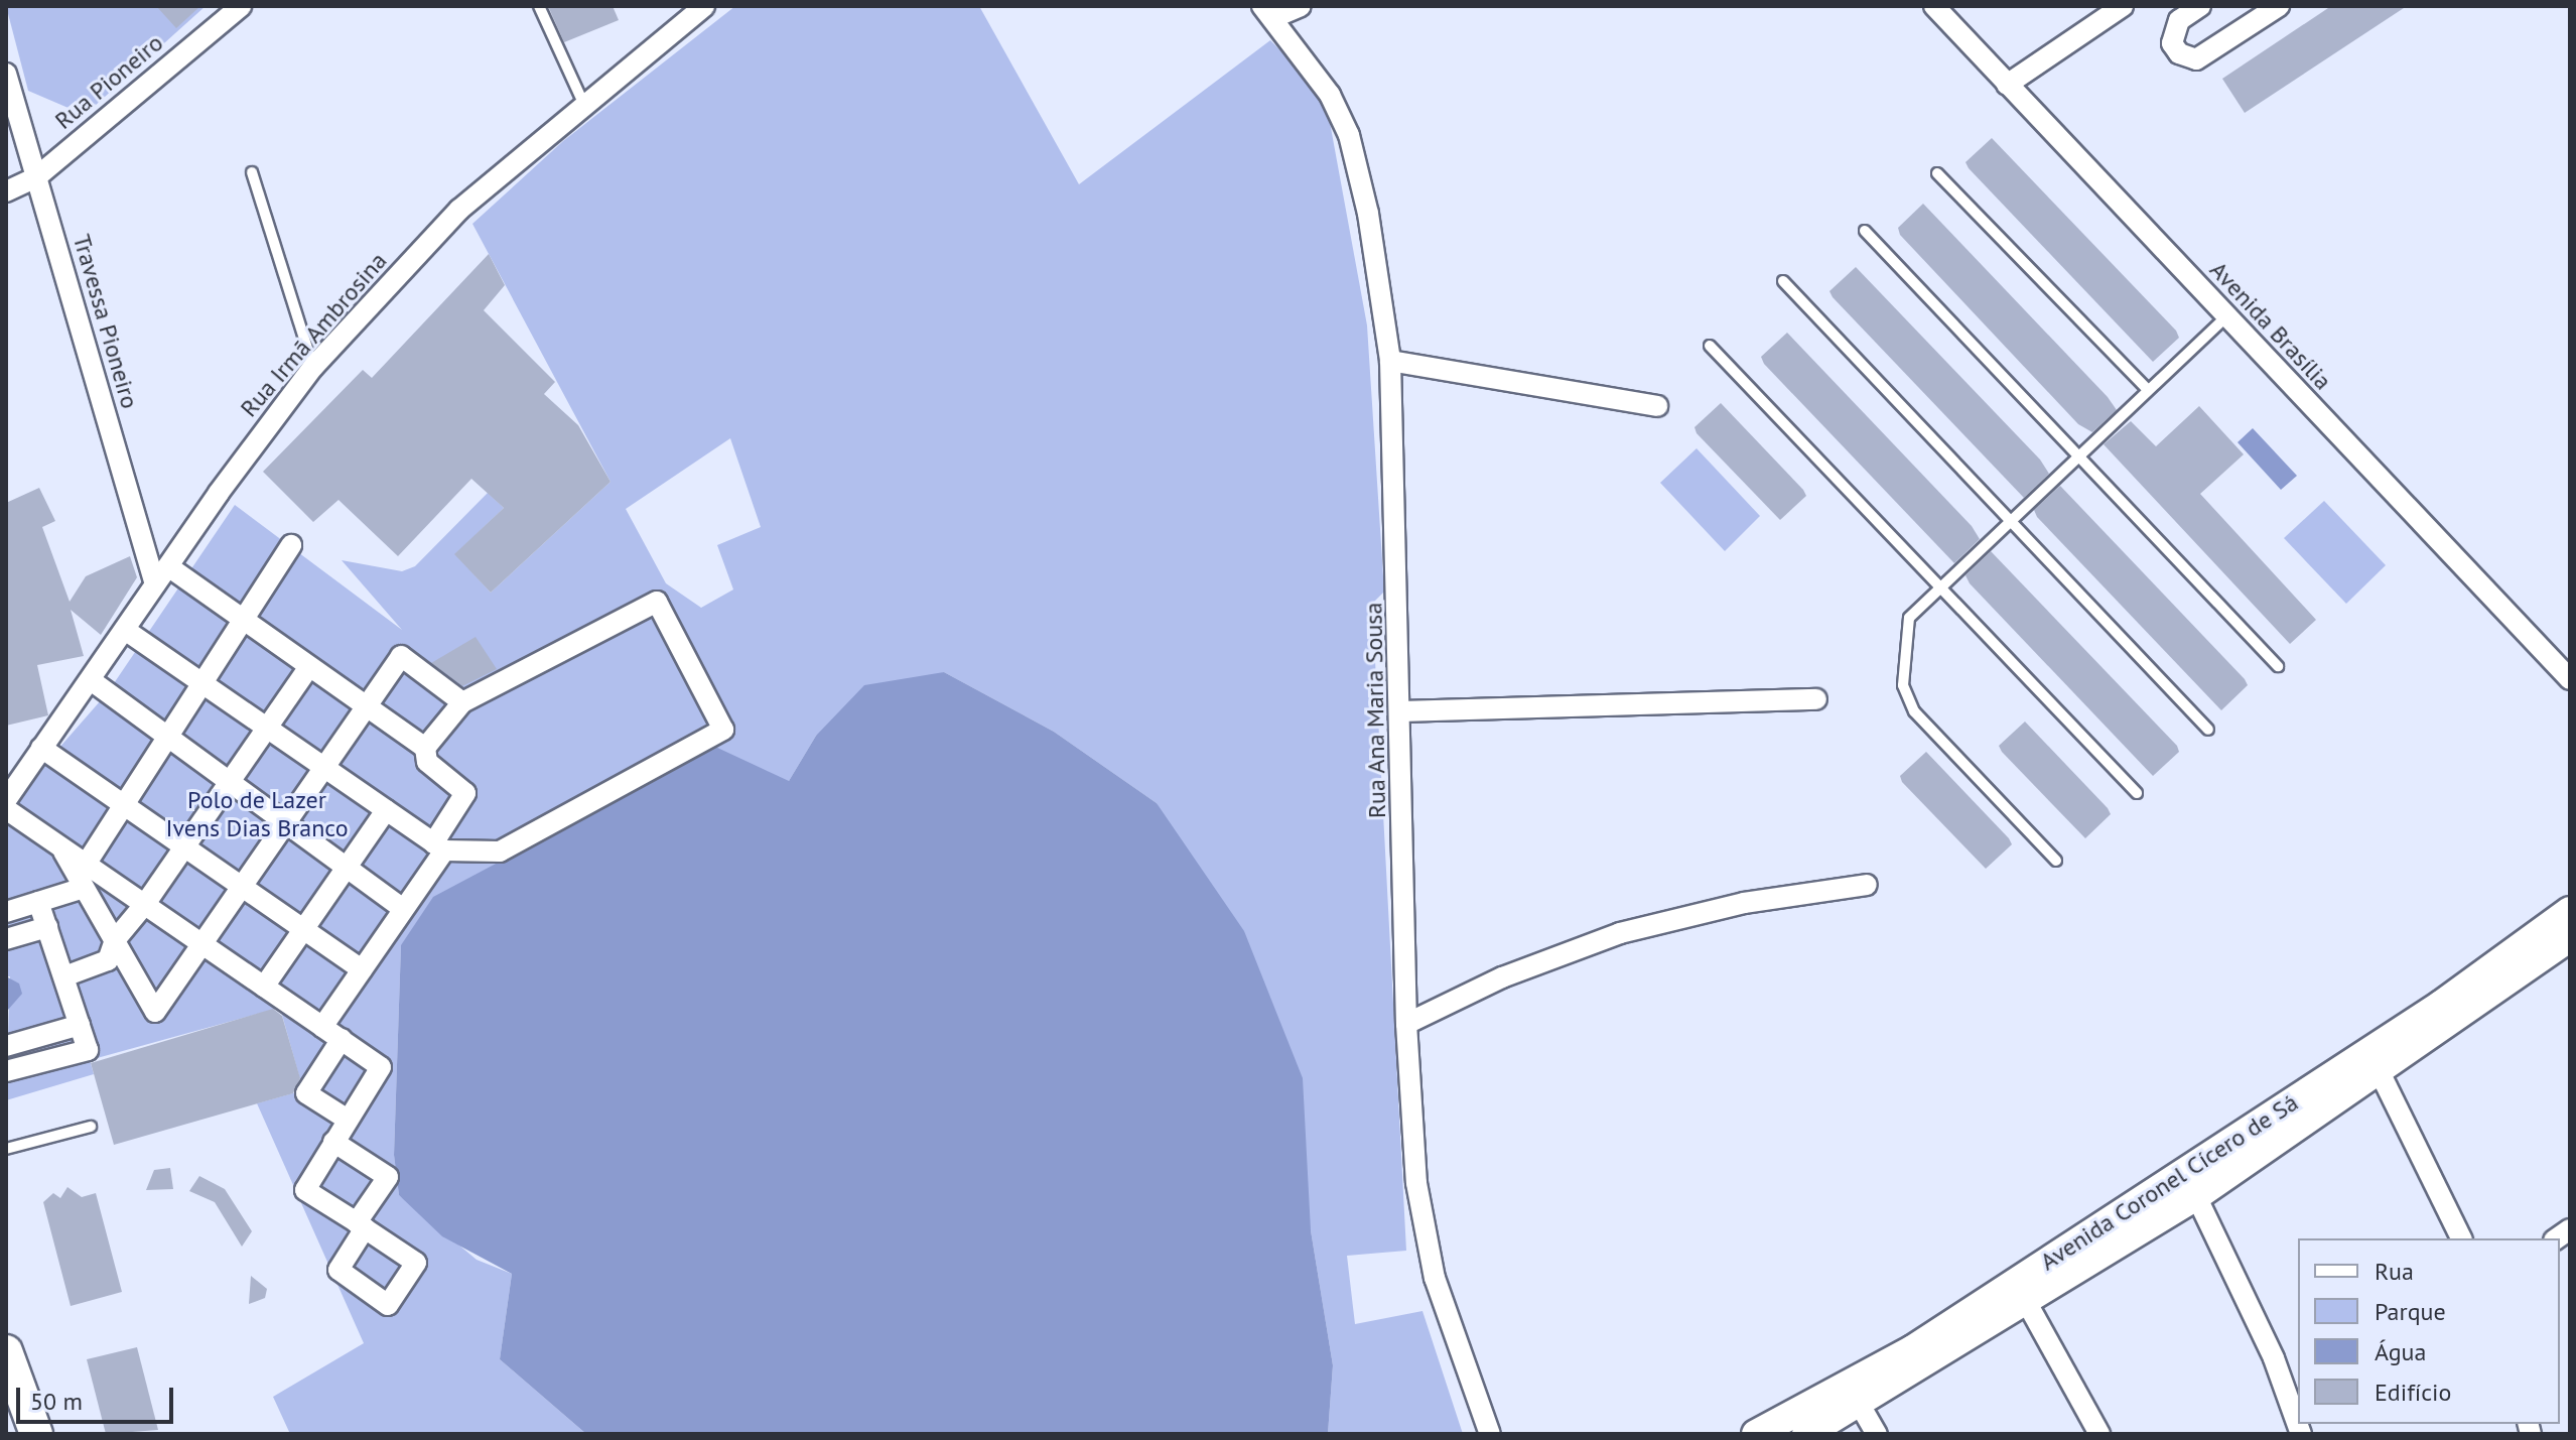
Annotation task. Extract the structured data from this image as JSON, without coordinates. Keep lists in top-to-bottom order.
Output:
{
  "streets": {
    "main road": ["Avenida Coronel Cícero de Sá"],
    "street": [
      "Rua Pioneiro",
      "Travessa Pioneiro",
      "Avenida Brasília",
      "Rua Irmã Ambrosina",
      "Rua Ana Maria Sousa"
    ]
  },
  "crossings": [
    ["Rua Pioneiro", "Travessa Pioneiro"],
    ["Travessa Pioneiro", "Rua Irmã Ambrosina"]
  ],
  "parks": ["Polo de Lazer Ivens Dias Branco"],
  "legend": [
    "Rua",
    "Parque",
    "Água",
    "Edifício"
  ],
  "scale_bar": "50 m"
}
